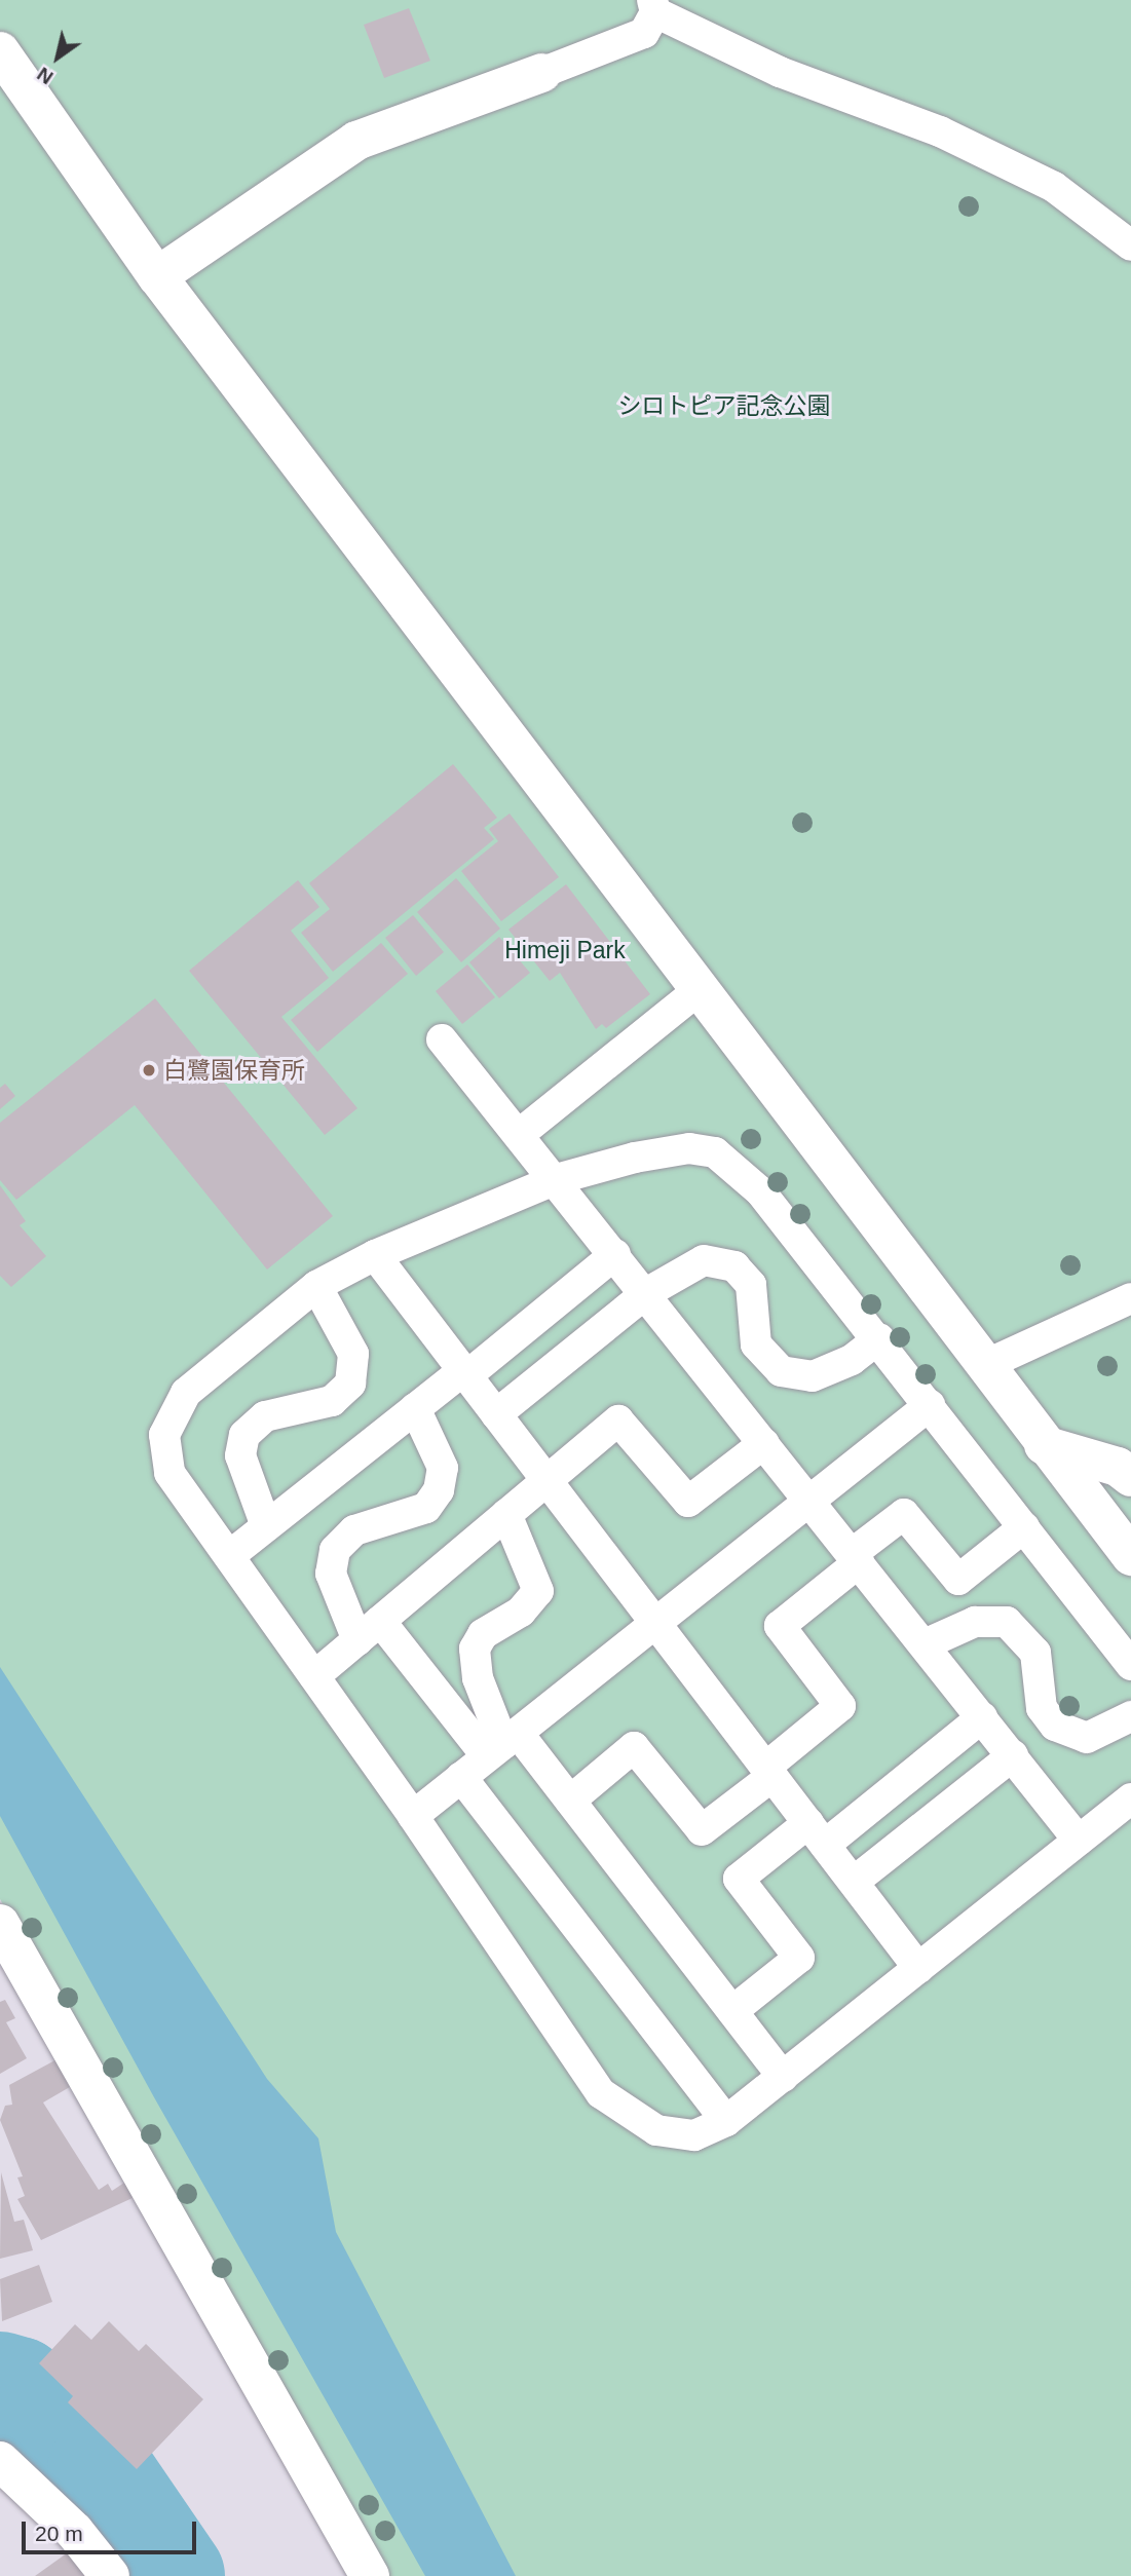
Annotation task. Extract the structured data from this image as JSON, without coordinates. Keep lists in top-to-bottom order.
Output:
{
  "parks": ["シロトピア記念公園", "Himeji Park"],
  "places": ["白鷺園保育所"],
  "scale_bar": "20 m",
  "north": "bottom left"
}
